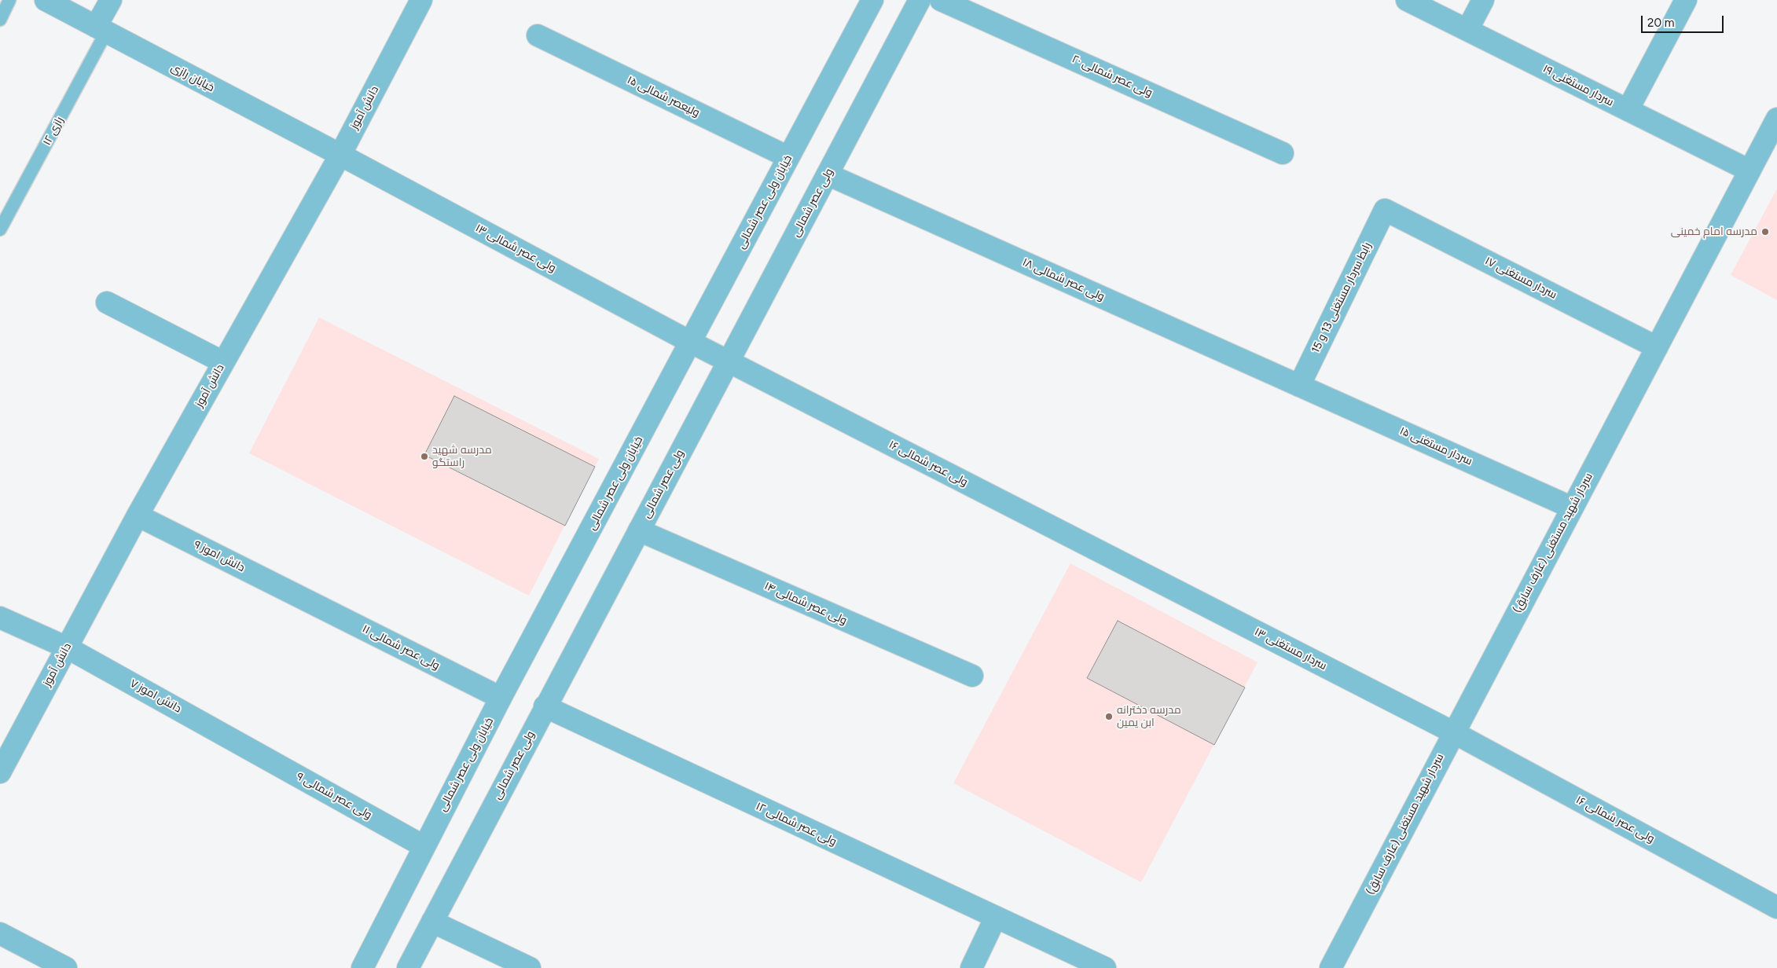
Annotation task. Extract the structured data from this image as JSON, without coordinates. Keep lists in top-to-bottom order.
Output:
{
  "streets": {
    "street": [
      "ولی عصر شمالی ۲۰",
      "خیابان رازی",
      "سردار مستغنی ۱۹",
      "ولیعصر شمالی ۱۵",
      "دانش آموز",
      "خیابان ولی عصر شمالی",
      "ولی عصر شمالی",
      "ولی عصر شمالی ۱۳",
      "سردار مستغنی ۱۷",
      "ولی عصر شمالی ۱۸",
      "رابط سردار مستغنی 13 و 15",
      "سردار مستغنی ۱۵",
      "ولی عصر شمالی ۱۶",
      "سردار شهید مستغنی (عارف سابق)",
      "دانش اموز ۹",
      "ولی عصر شمالی ۱۴",
      "ولی عصر شمالی ۱۱",
      "سردار مستغنی ۱۳",
      "دانش اموز ۷",
      "ولی عصر شمالی ۹",
      "ولی عصر شمالی ۱۲"
    ],
    "lane": ["رازی ۱۲"]
  },
  "crossings": [
    ["خیابان رازی", "دانش آموز"],
    ["خیابان رازی", "رازی ۱۲"],
    ["خیابان رازی", "ولی عصر شمالی ۱۳"],
    ["سردار مستغنی ۱۹", "سردار شهید مستغنی (عارف سابق)"],
    ["ولیعصر شمالی ۱۵", "خیابان ولی عصر شمالی"],
    ["دانش آموز", "ولی عصر شمالی ۱۳"],
    ["دانش آموز", "دانش اموز ۹"],
    ["دانش آموز", "دانش اموز ۷"],
    ["خیابان ولی عصر شمالی", "ولی عصر شمالی ۱۳"],
    ["خیابان ولی عصر شمالی", "ولی عصر شمالی ۱۱"],
    ["خیابان ولی عصر شمالی", "ولی عصر شمالی ۹"],
    ["ولی عصر شمالی", "ولی عصر شمالی ۱۳"],
    ["ولی عصر شمالی", "ولی عصر شمالی ۱۸"],
    ["ولی عصر شمالی", "ولی عصر شمالی ۱۶"],
    ["ولی عصر شمالی", "ولی عصر شمالی ۱۴"],
    ["ولی عصر شمالی", "ولی عصر شمالی ۱۲"],
    ["ولی عصر شمالی ۱۳", "ولی عصر شمالی ۱۶"],
    ["سردار مستغنی ۱۷", "رابط سردار مستغنی 13 و 15"],
    ["سردار مستغنی ۱۷", "سردار شهید مستغنی (عارف سابق)"],
    ["ولی عصر شمالی ۱۸", "رابط سردار مستغنی 13 و 15"],
    ["ولی عصر شمالی ۱۸", "سردار مستغنی ۱۵"],
    ["رابط سردار مستغنی 13 و 15", "سردار مستغنی ۱۵"],
    ["سردار مستغنی ۱۵", "سردار شهید مستغنی (عارف سابق)"],
    ["ولی عصر شمالی ۱۶", "سردار شهید مستغنی (عارف سابق)"],
    ["ولی عصر شمالی ۱۶", "سردار مستغنی ۱۳"],
    ["سردار شهید مستغنی (عارف سابق)", "سردار مستغنی ۱۳"],
    ["دانش اموز ۹", "ولی عصر شمالی ۱۱"],
    ["دانش اموز ۷", "ولی عصر شمالی ۹"]
  ],
  "places": ["مدرسه امام خمینی", "مدرسه شهید راستگو", "مدرسه دخترانه ابن یمین"],
  "scale_bar": "20 m"
}
